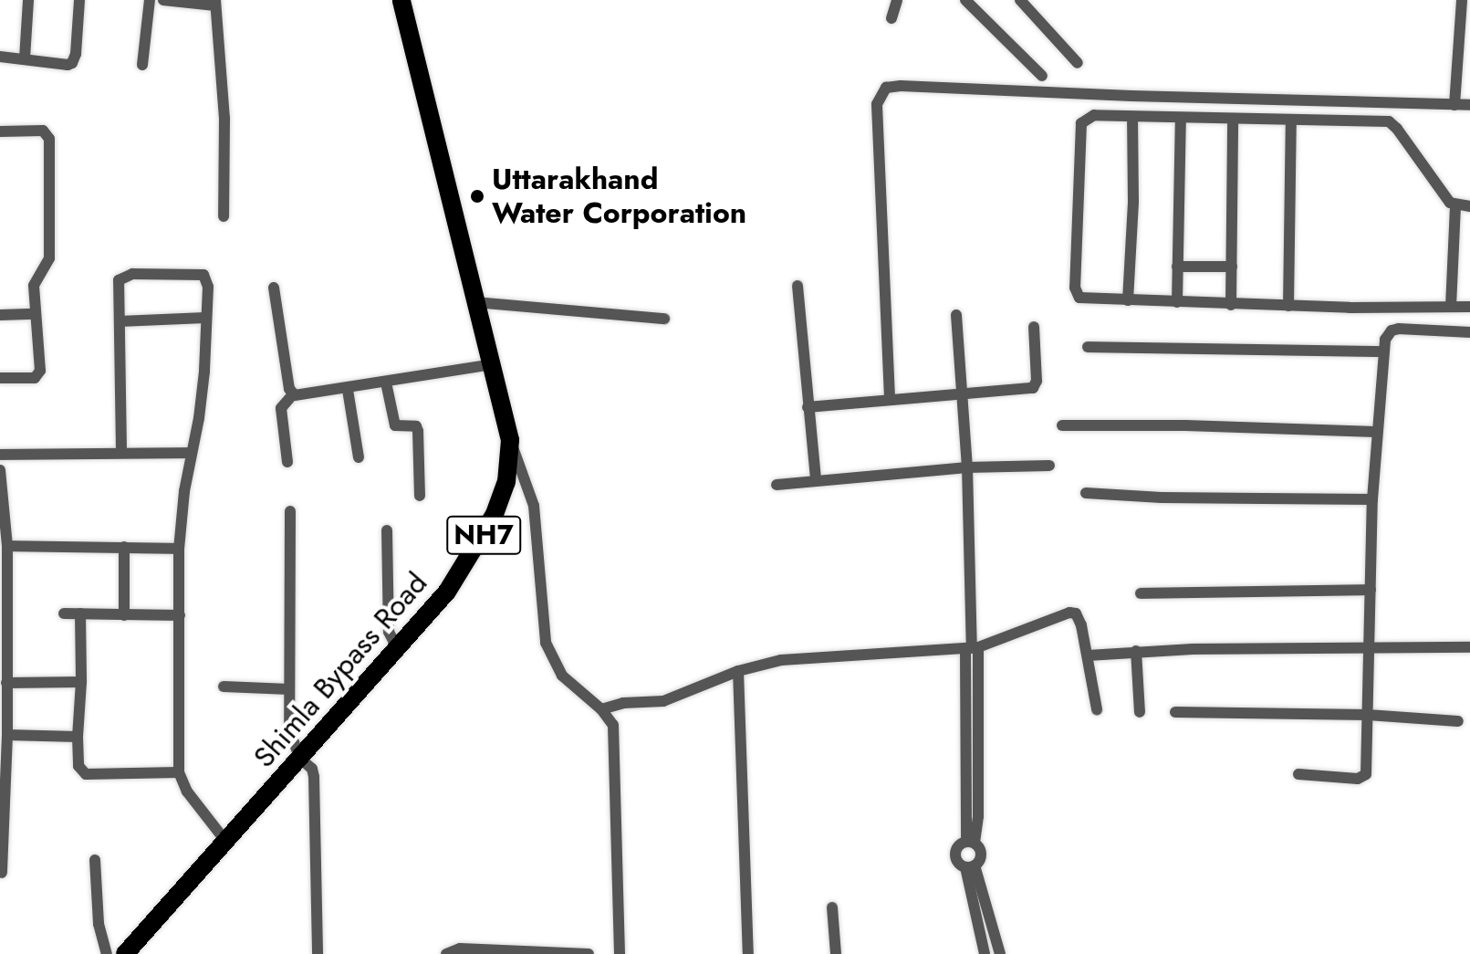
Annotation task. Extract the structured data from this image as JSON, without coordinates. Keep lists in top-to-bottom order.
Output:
{
  "streets": {
    "highway": ["NH7", "Shimla Bypass Road"]
  },
  "places": ["Uttarakhand Water Corporation"]
}
